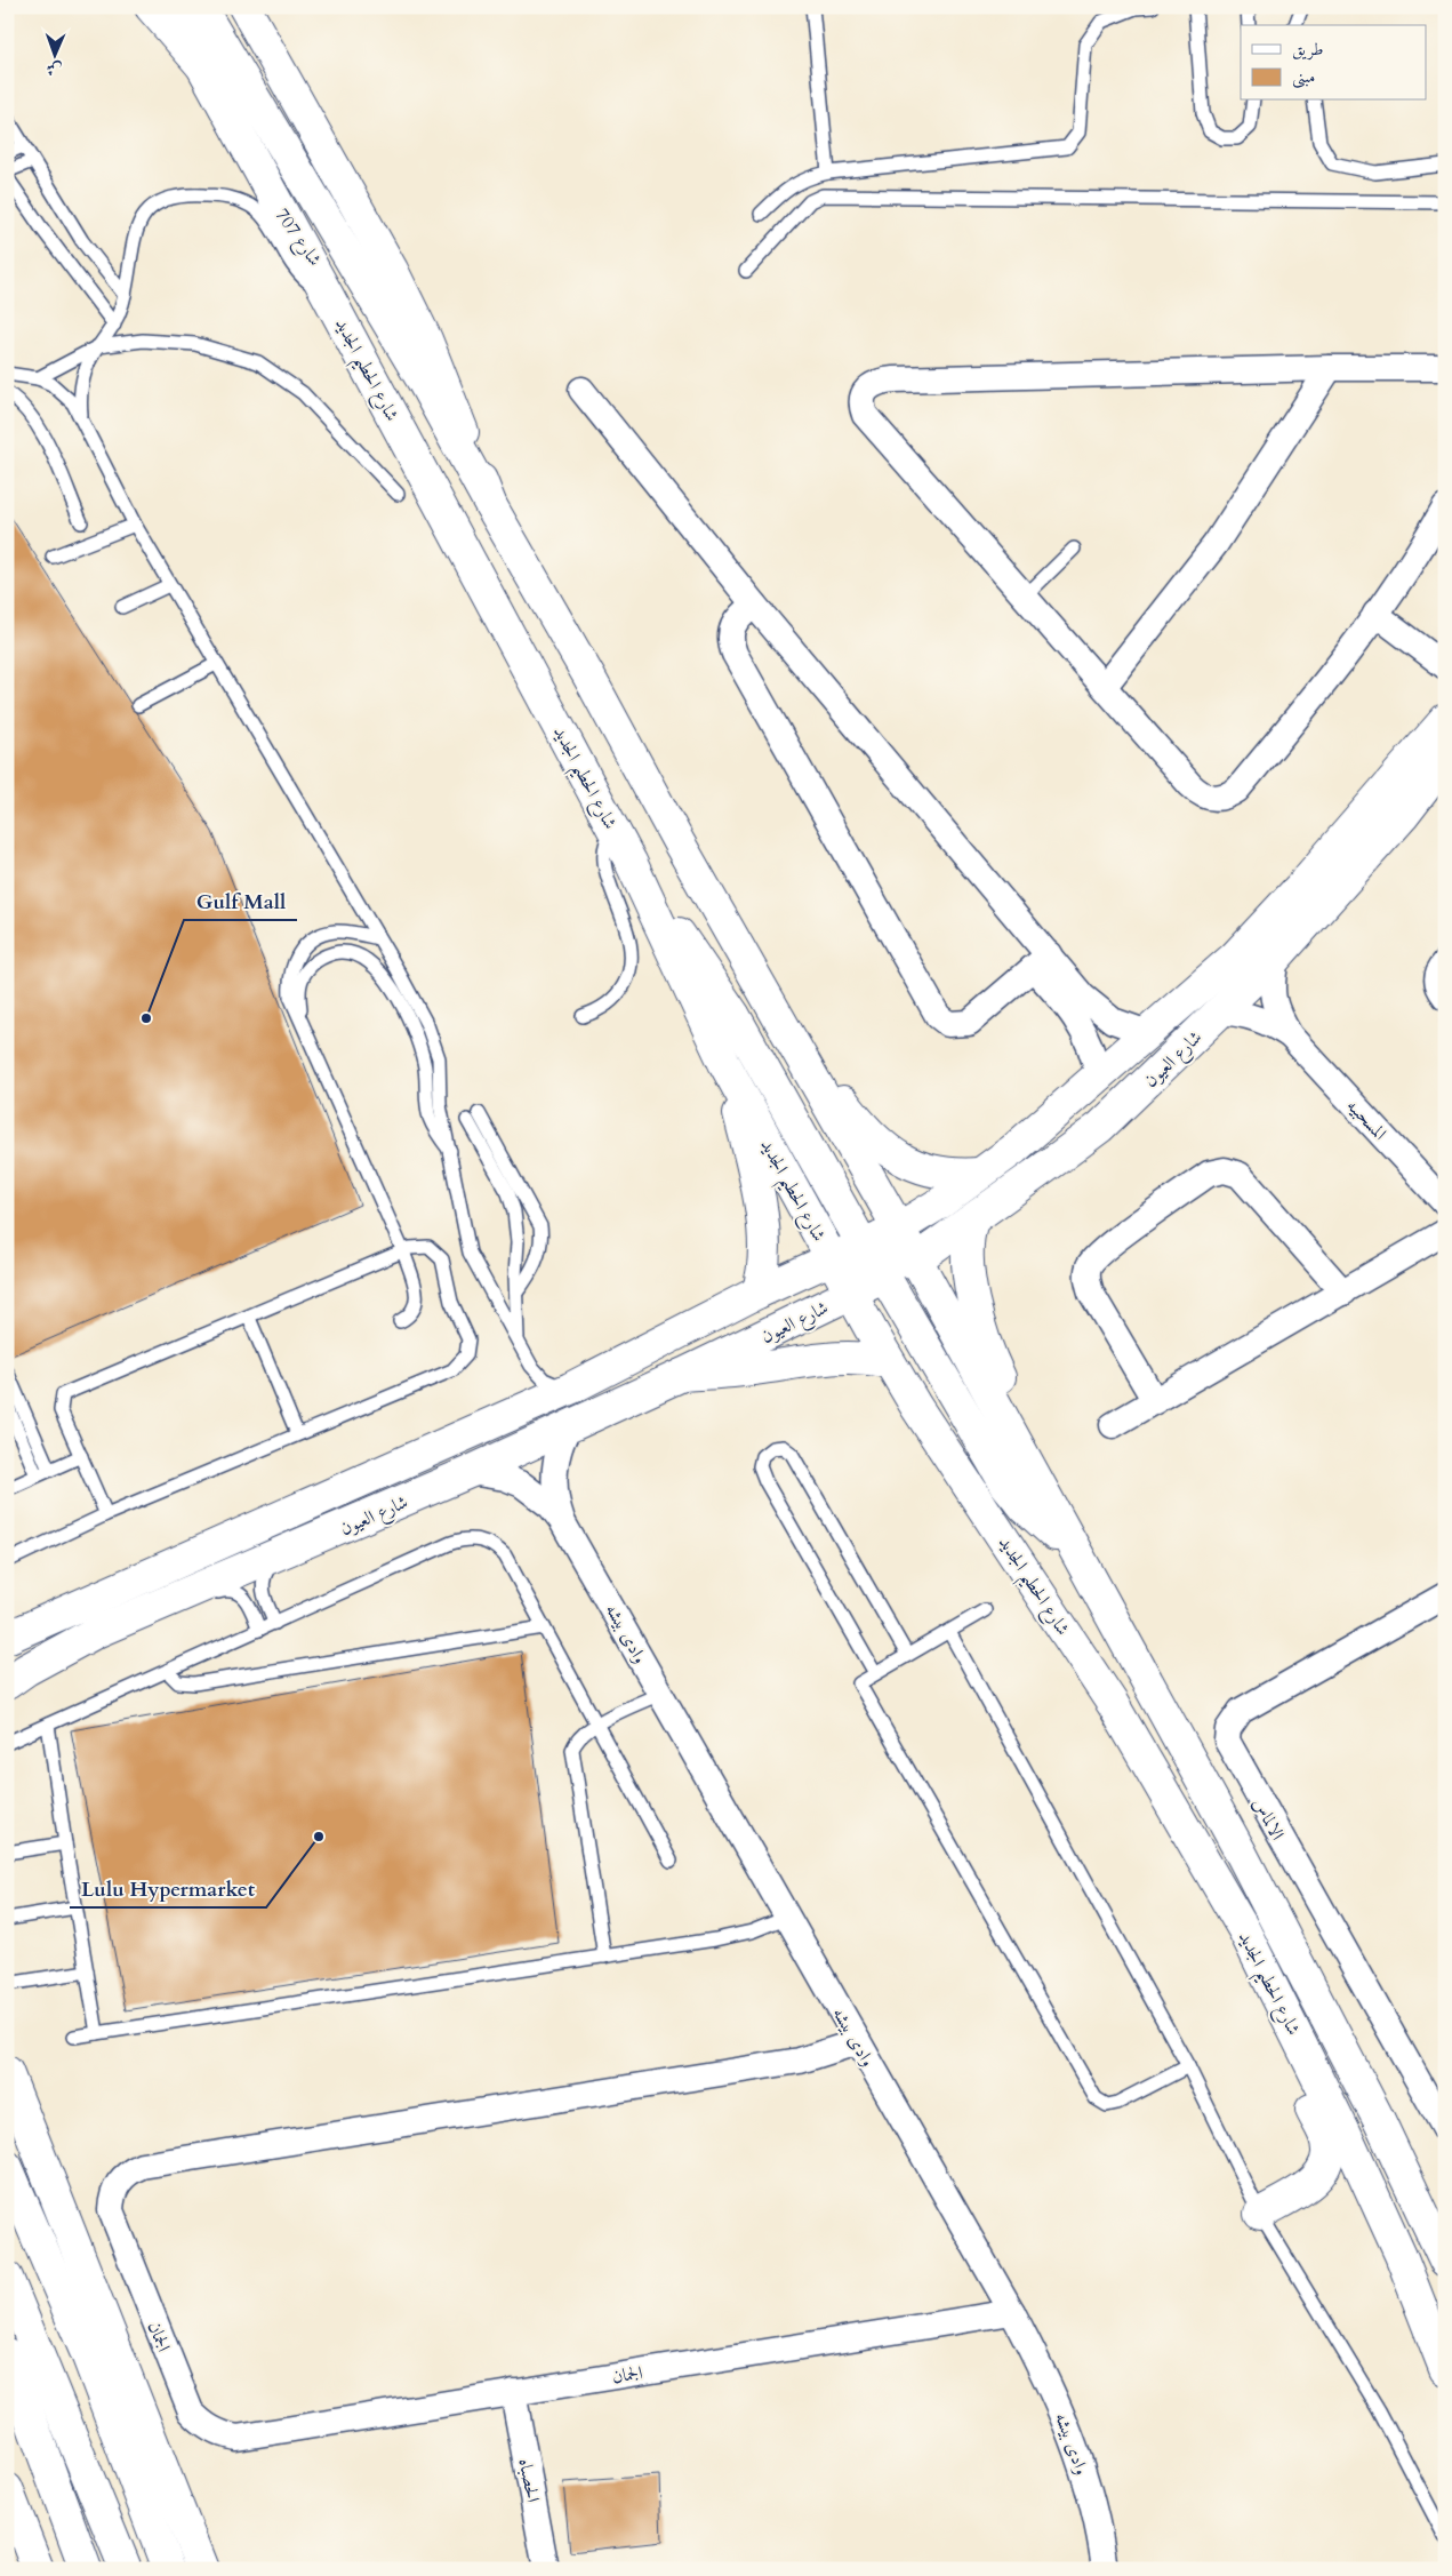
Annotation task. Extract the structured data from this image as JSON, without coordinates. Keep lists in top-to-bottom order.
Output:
{
  "streets": {
    "main road": ["شارع الحطيم الجديد", "شارع العيون"],
    "street": [
      "المسحبيه",
      "وادى بيشه",
      "الالماس",
      "الجمان",
      "الحصباه"
    ],
    "lane": ["شارع 707"]
  },
  "crossings": [
    ["شارع 707", "شارع الحطيم الجديد"],
    ["شارع الحطيم الجديد", "شارع العيون"],
    ["شارع العيون", "المسحبيه"],
    ["شارع العيون", "وادى بيشه"],
    ["وادى بيشه", "الجمان"],
    ["الجمان", "الحصباه"]
  ],
  "places": ["Gulf Mall", "Lulu Hypermarket"],
  "legend": ["طريق", "مبنى"],
  "north": "bottom"
}
